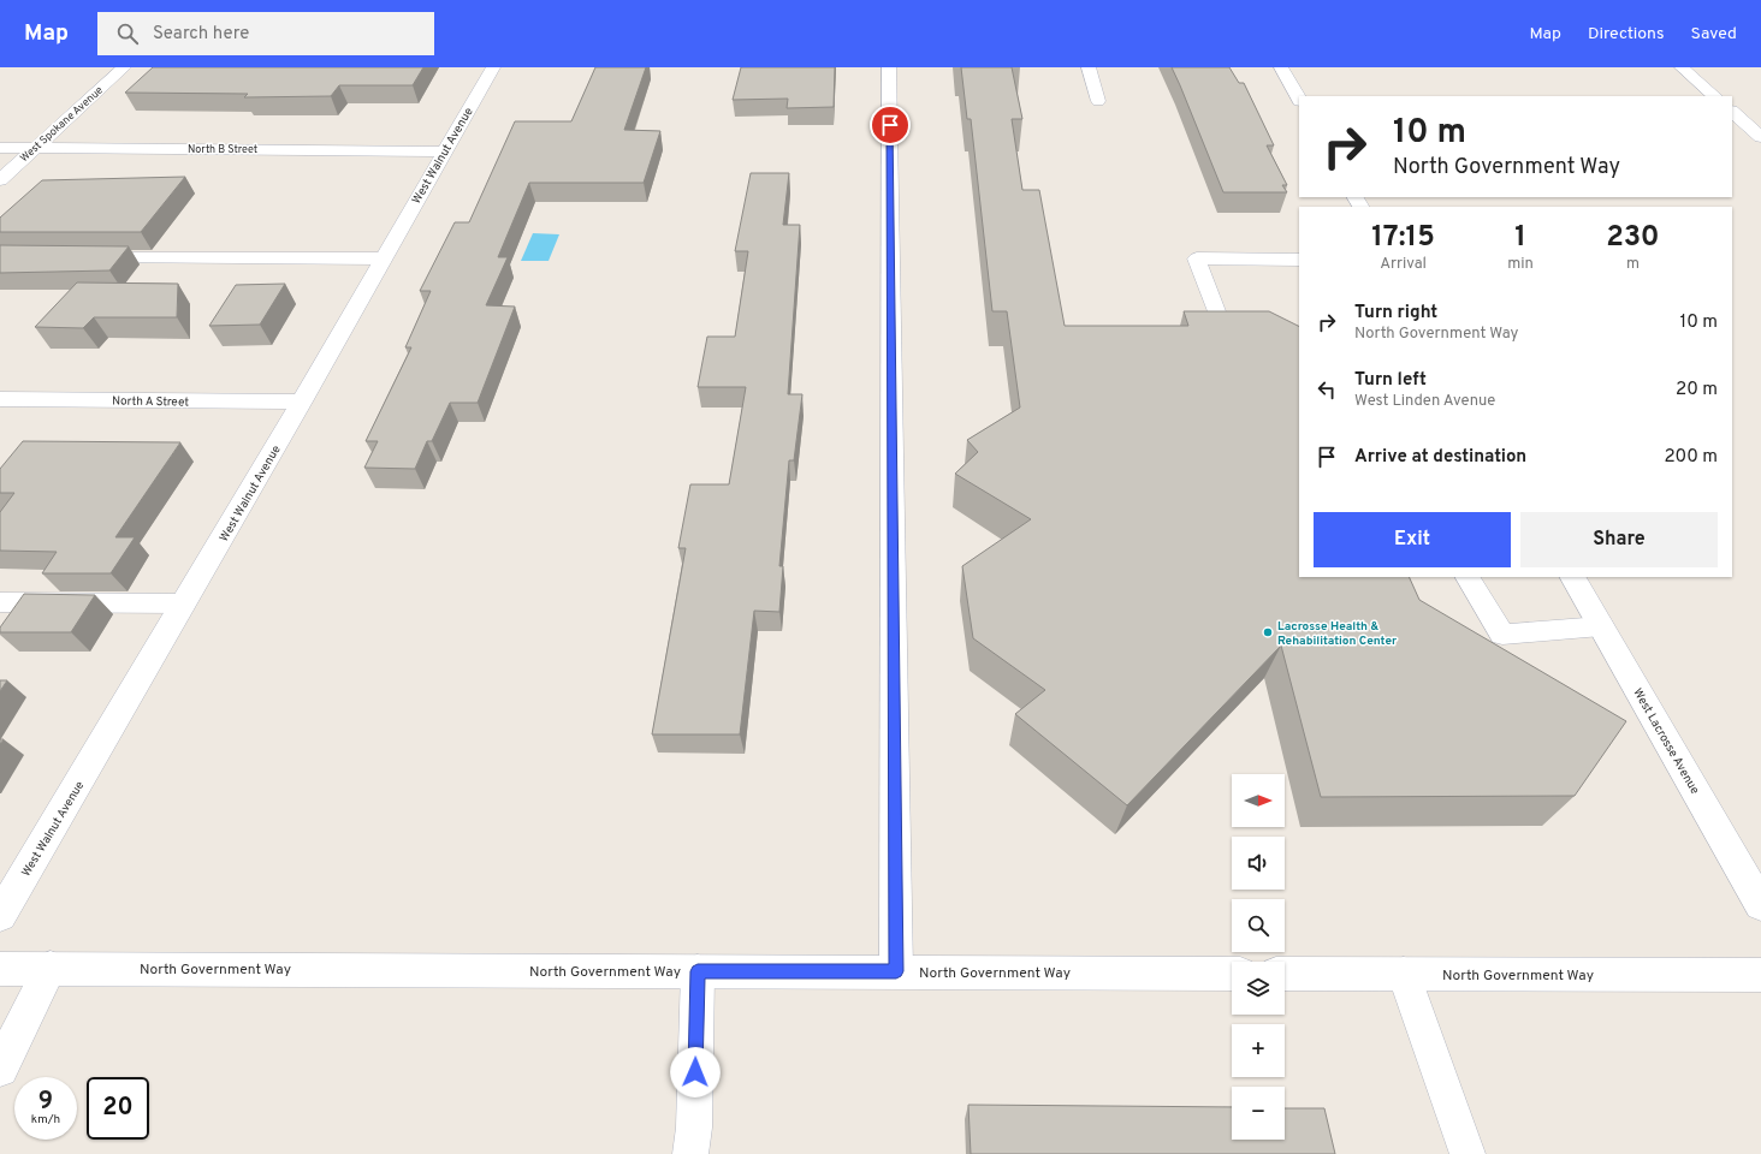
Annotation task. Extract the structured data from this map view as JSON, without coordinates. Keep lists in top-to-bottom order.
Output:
{
  "streets": {
    "street": [
      "West Spokane Avenue",
      "North B Street",
      "West Walnut Avenue",
      "North A Street",
      "West Lacrosse Avenue",
      "North Government Way"
    ]
  },
  "crossings": [
    ["West Spokane Avenue", "North B Street"],
    ["North B Street", "West Walnut Avenue"],
    ["West Walnut Avenue", "North A Street"]
  ],
  "places": ["Lacrosse Health & Rehabilitation Center"],
  "north": "right",
  "page": {
    "header": "Map",
    "search": "Search here",
    "nav": ["Map", "Directions", "Saved"],
    "turn": ["10 m", "North Government Way"],
    "eta": [
      "17:15",
      "Arrival",
      "1",
      "min",
      "230",
      "m"
    ],
    "list": [
      {
        "name": "Turn right",
        "note": "North Government Way",
        "value": "10 m"
      },
      {
        "name": "Turn left",
        "note": "West Linden Avenue",
        "value": "20 m"
      },
      {
        "name": "Arrive at destination",
        "value": "200 m"
      }
    ],
    "buttons": ["Exit", "Share"],
    "map_buttons": ["+", "−"],
    "speed": "9 km/h",
    "limit": "20"
  }
}
